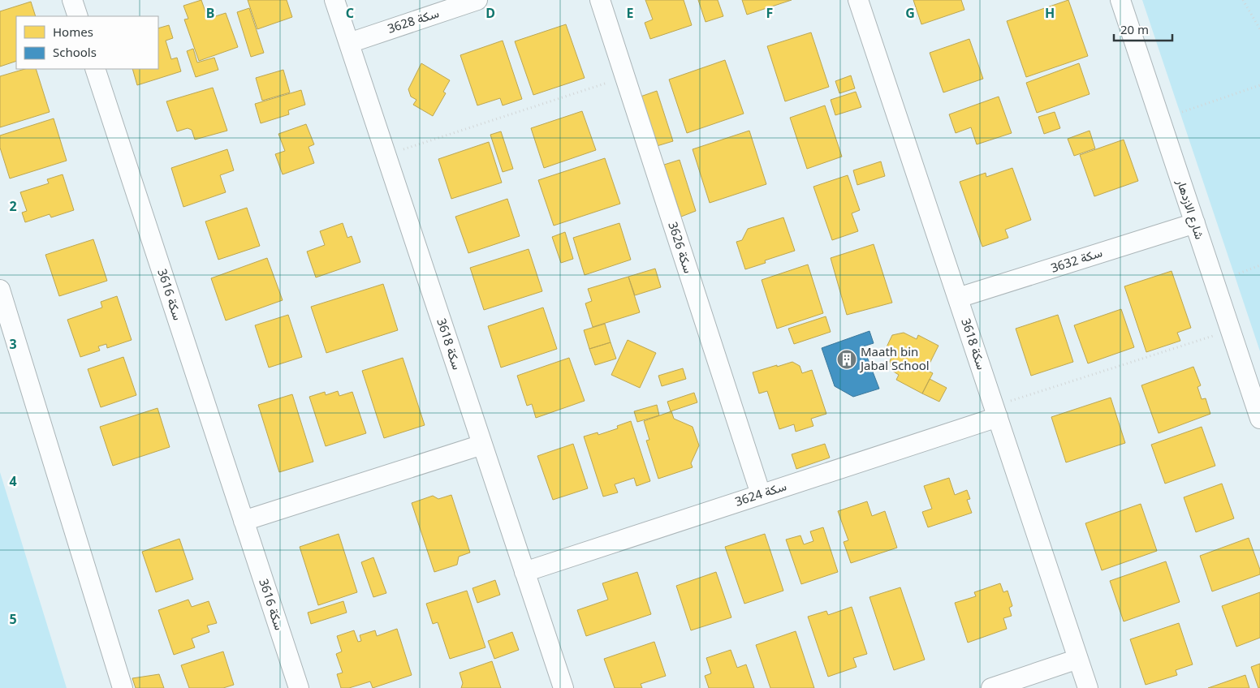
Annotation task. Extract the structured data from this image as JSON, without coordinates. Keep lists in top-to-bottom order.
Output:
{
  "streets": {
    "street": [
      "سكة 3628",
      "شارع الازدهار",
      "سكة 3626",
      "سكة 3632",
      "سكة 3616",
      "سكة 3618",
      "سكة 3624"
    ]
  },
  "crossings": [
    ["سكة 3628", "سكة 3618"],
    ["شارع الازدهار", "سكة 3632"],
    ["سكة 3626", "سكة 3624"],
    ["سكة 3632", "سكة 3618"],
    ["سكة 3618", "سكة 3624"]
  ],
  "places": {
    "building": ["Maath bin Jabal School"]
  },
  "legend": ["Homes", "Schools"],
  "scale_bar": "20 m",
  "grid": {
    "columns": [
      "B",
      "C",
      "D",
      "E",
      "F",
      "G",
      "H"
    ],
    "rows": [
      "2",
      "3",
      "4",
      "5"
    ]
  }
}
